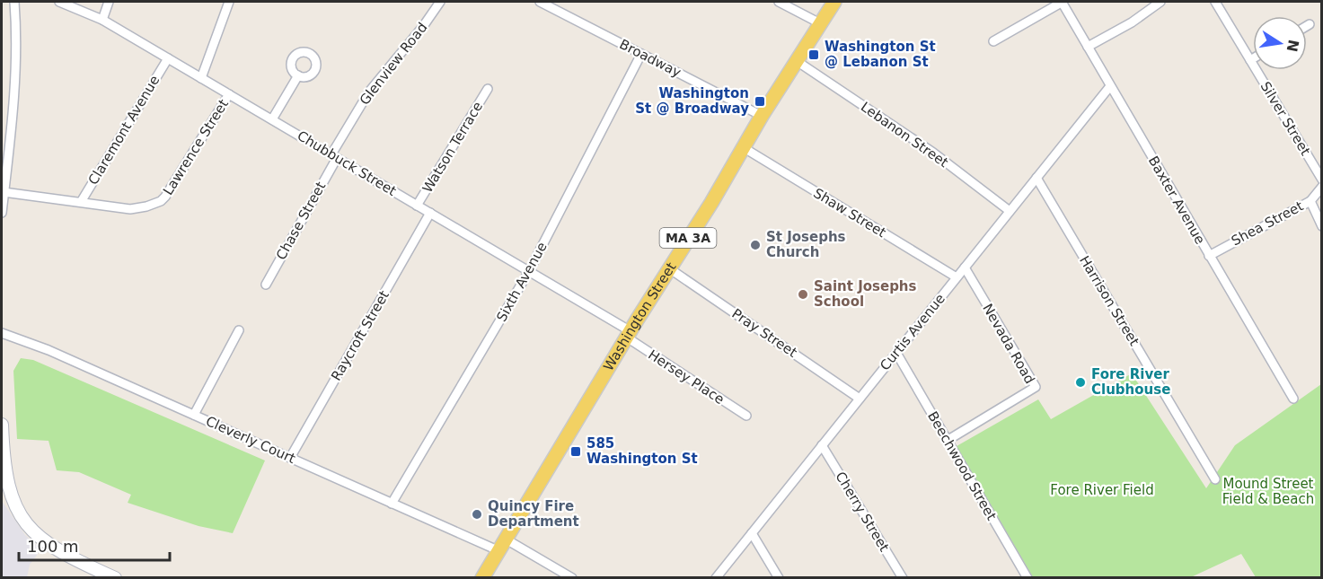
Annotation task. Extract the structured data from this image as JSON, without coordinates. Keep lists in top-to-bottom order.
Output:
{
  "streets": {
    "main road": ["MA 3A", "Washington Street"],
    "street": [
      "Broadway",
      "Glenview Road",
      "Silver Street",
      "Claremont Avenue",
      "Lebanon Street",
      "Lawrence Street",
      "Watson Terrace",
      "Chubbuck Street",
      "Baxter Avenue",
      "Shaw Street",
      "Chase Street",
      "Shea Street",
      "Sixth Avenue",
      "Harrison Street",
      "Curtis Avenue",
      "Pray Street",
      "Raycroft Street",
      "Nevada Road",
      "Hersey Place",
      "Cleverly Court",
      "Beechwood Street",
      "Cherry Street"
    ]
  },
  "crossings": [
    ["Broadway", "Sixth Avenue"],
    ["Broadway", "Washington Street"],
    ["Glenview Road", "Chubbuck Street"],
    ["Glenview Road", "Chase Street"],
    ["Claremont Avenue", "Lawrence Street"],
    ["Claremont Avenue", "Chubbuck Street"],
    ["Lebanon Street", "Washington Street"],
    ["Lebanon Street", "Curtis Avenue"],
    ["Lawrence Street", "Chubbuck Street"],
    ["Watson Terrace", "Chubbuck Street"],
    ["Chubbuck Street", "Chase Street"],
    ["Chubbuck Street", "Sixth Avenue"],
    ["Chubbuck Street", "Washington Street"],
    ["Chubbuck Street", "Raycroft Street"],
    ["Chubbuck Street", "Hersey Place"],
    ["Baxter Avenue", "Shea Street"],
    ["Baxter Avenue", "Curtis Avenue"],
    ["Shaw Street", "Washington Street"],
    ["Shaw Street", "Curtis Avenue"],
    ["Sixth Avenue", "Cleverly Court"],
    ["Harrison Street", "Curtis Avenue"],
    ["Washington Street", "Pray Street"],
    ["Washington Street", "Hersey Place"],
    ["Washington Street", "Cleverly Court"],
    ["Curtis Avenue", "Pray Street"],
    ["Curtis Avenue", "Nevada Road"],
    ["Curtis Avenue", "Beechwood Street"],
    ["Curtis Avenue", "Cherry Street"],
    ["Raycroft Street", "Cleverly Court"],
    ["Nevada Road", "Beechwood Street"]
  ],
  "parks": ["Mound Street Field & Beach", "Fore River Field"],
  "places": {
    "transit": ["Washington St @ Lebanon St", "Washington St @ Broadway", "585 Washington St"],
    "other": [
      "St Josephs Church",
      "Saint Josephs School",
      "Fore River Clubhouse",
      "Quincy Fire Department"
    ]
  },
  "scale_bar": "100 m",
  "north": "right"
}
